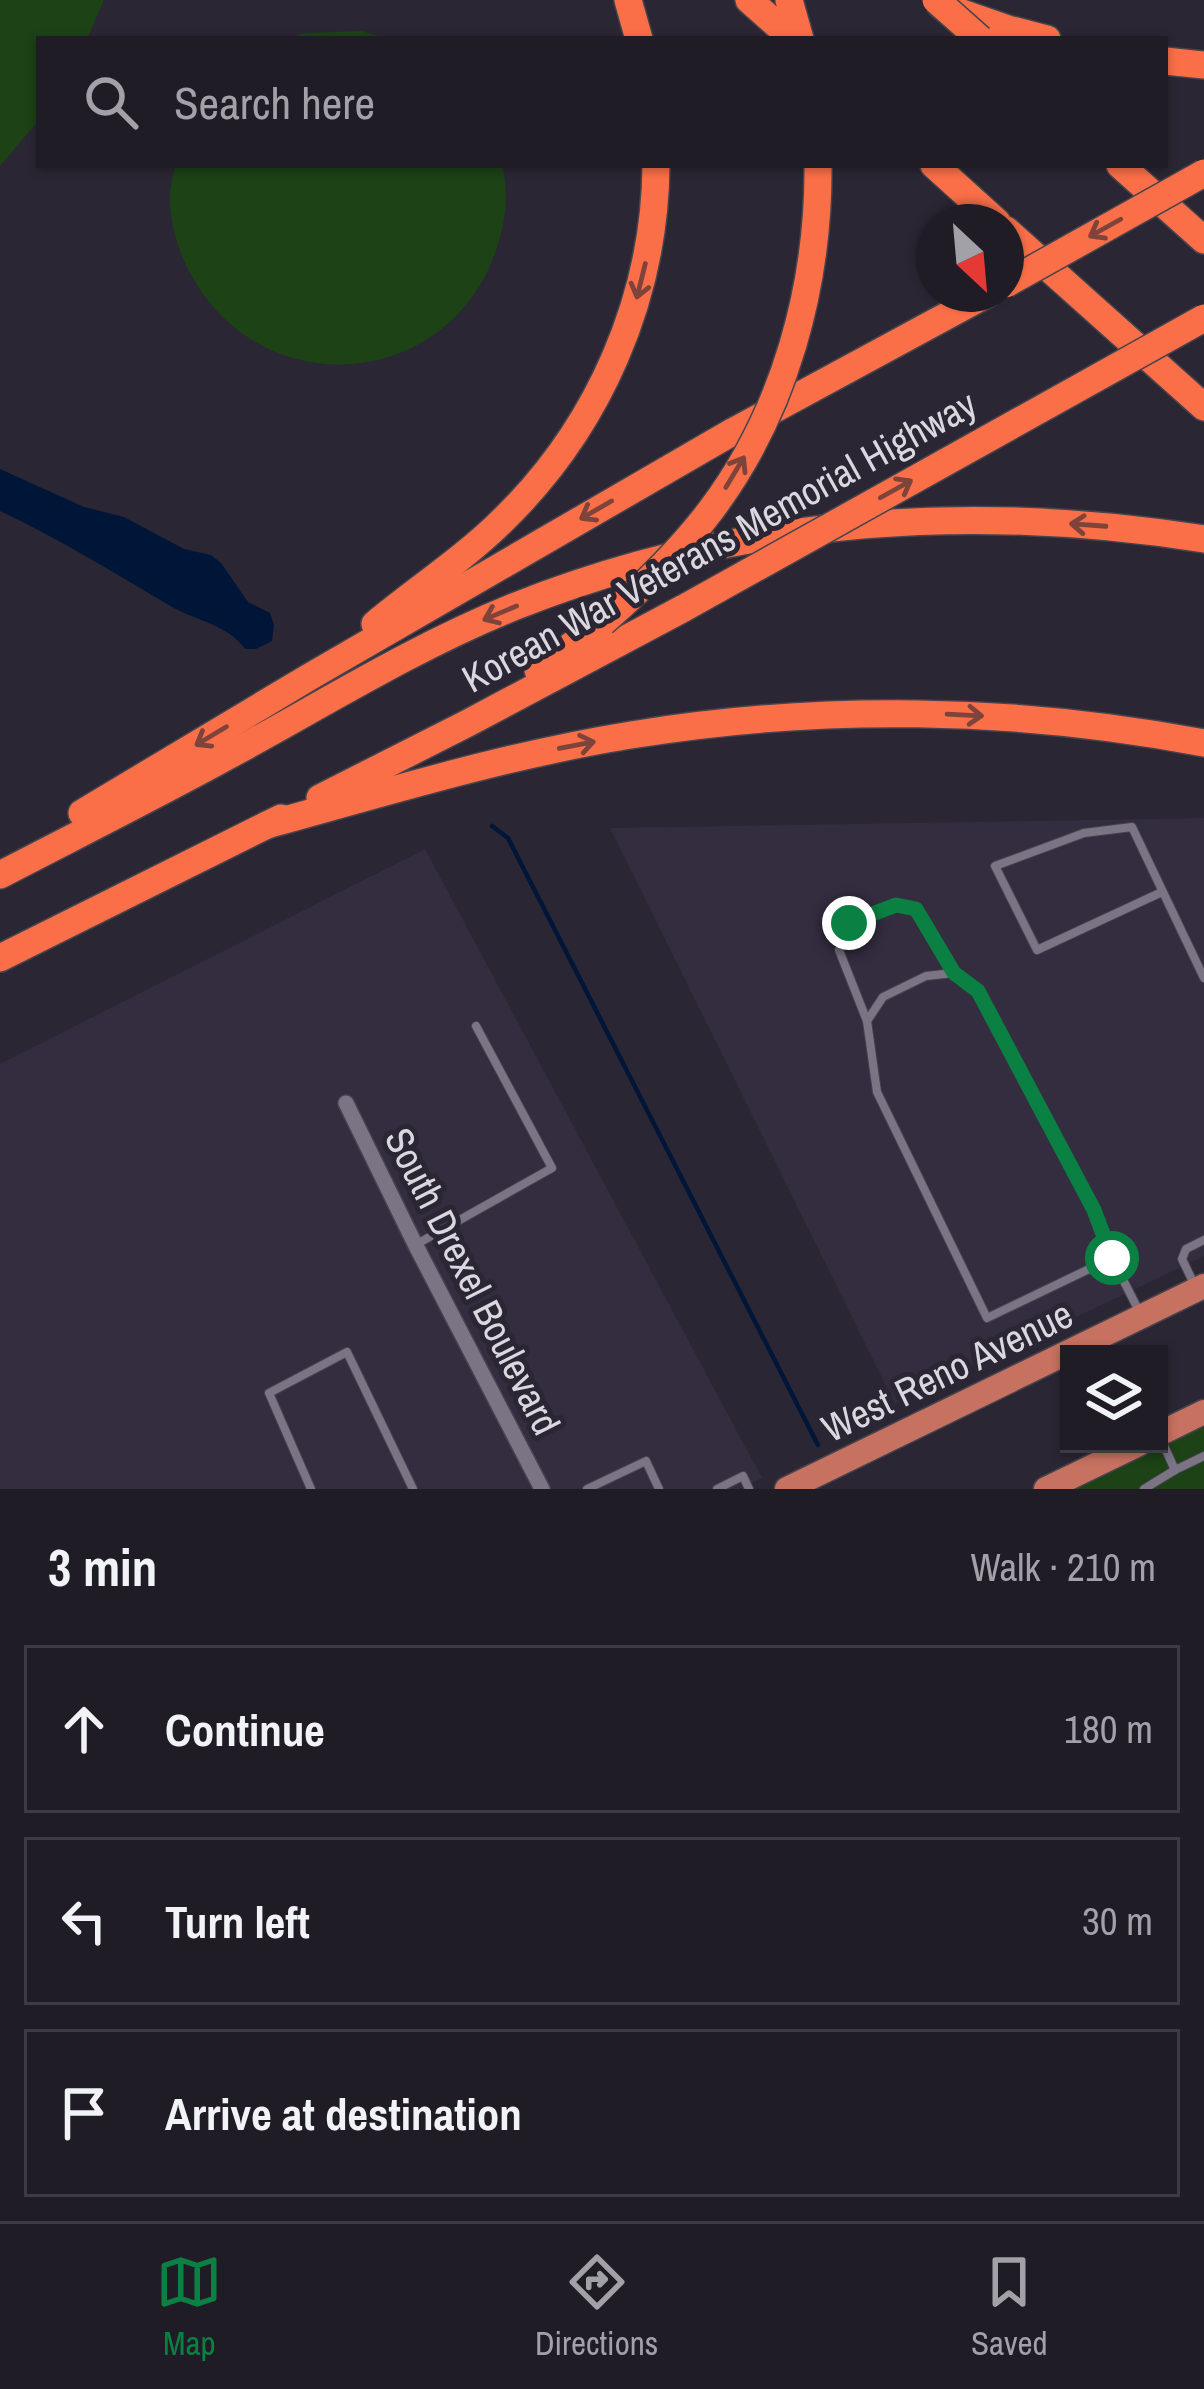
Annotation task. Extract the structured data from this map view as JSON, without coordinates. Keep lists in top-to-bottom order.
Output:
{
  "streets": {
    "highway": ["Korean War Veterans Memorial Highway"],
    "main road": ["West Reno Avenue"],
    "street": ["South Drexel Boulevard"]
  },
  "north": "bottom right",
  "page": {
    "search": "Search here",
    "heading": ["3 min", "Walk · 210 m"],
    "list": [
      ["Continue", "180 m"],
      ["Turn left", "30 m"],
      "Arrive at destination"
    ],
    "nav": ["Map", "Directions", "Saved"]
  }
}
